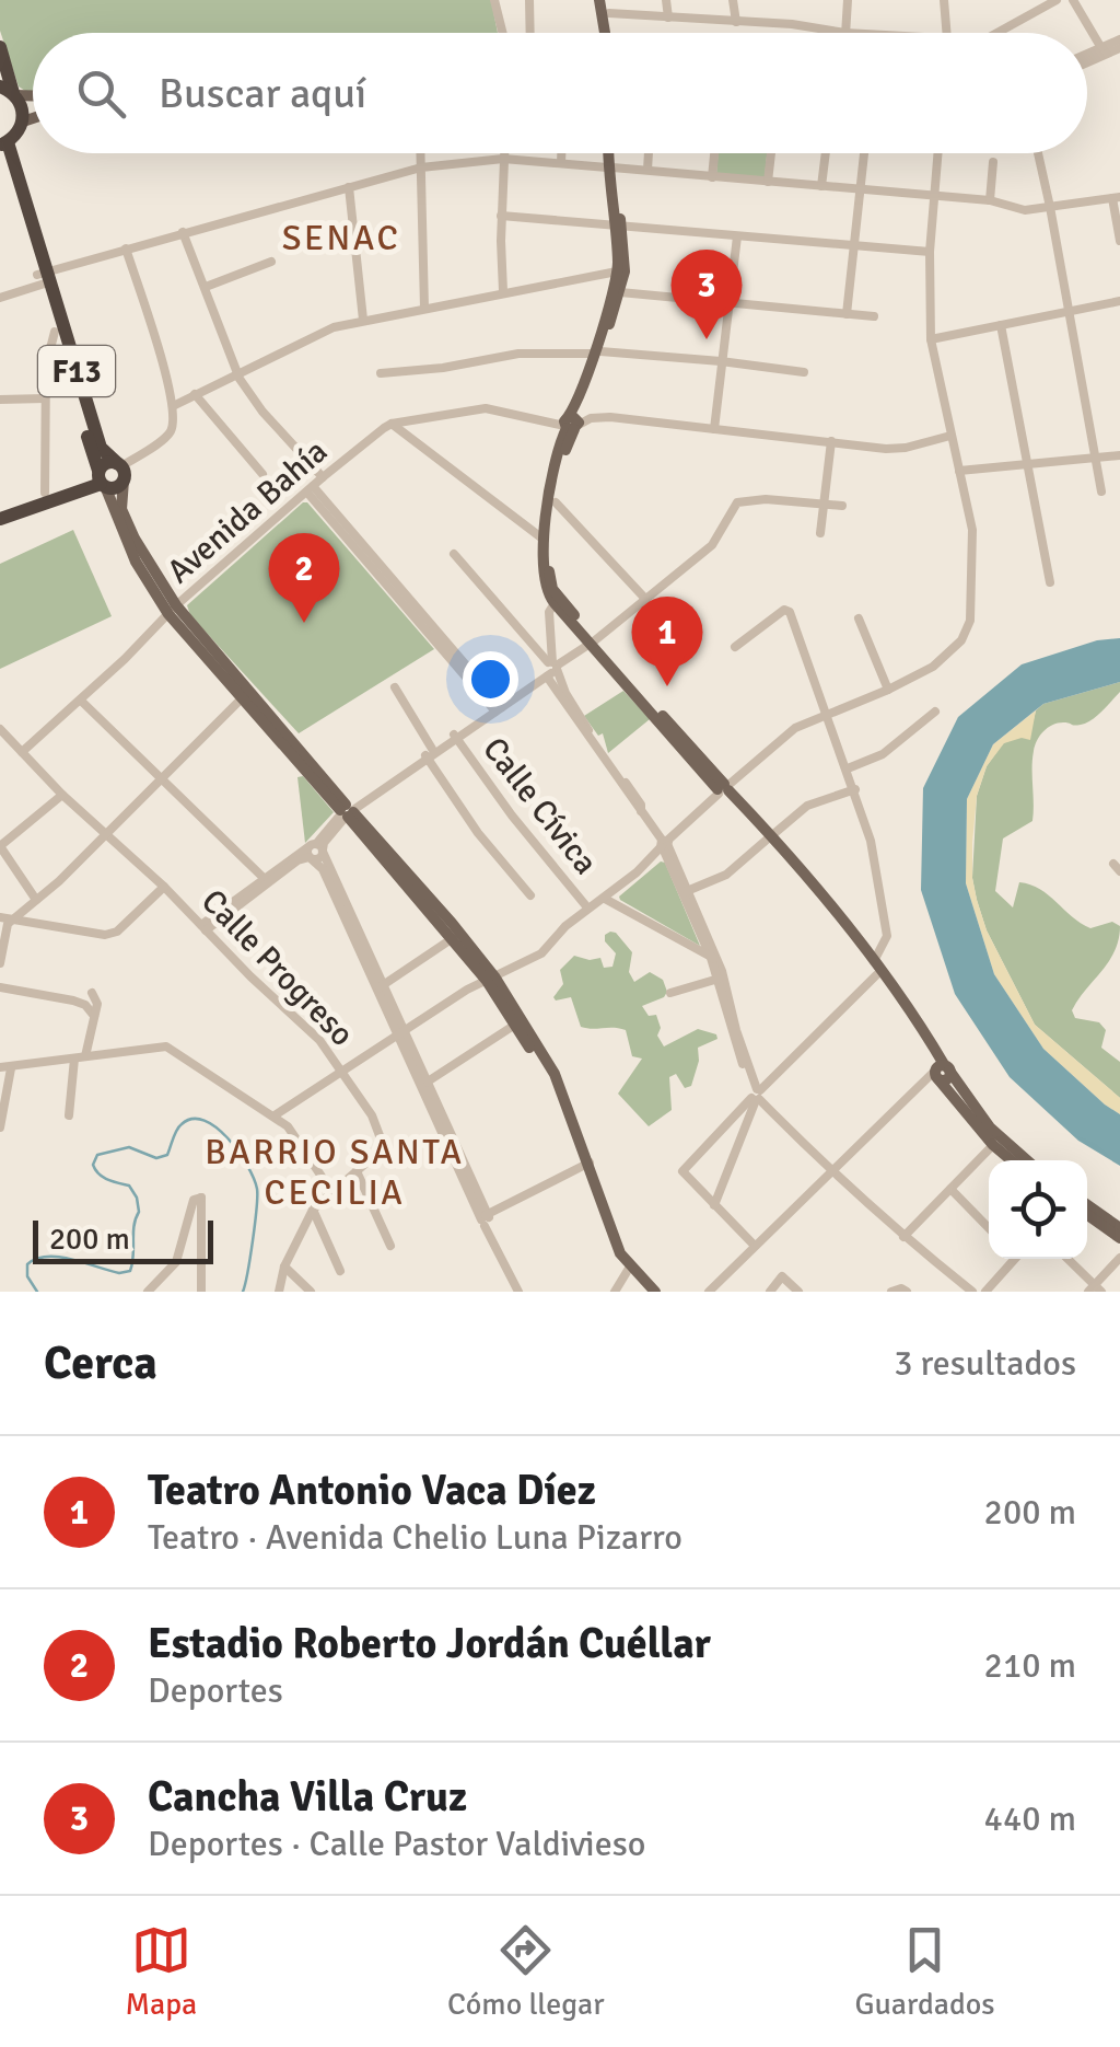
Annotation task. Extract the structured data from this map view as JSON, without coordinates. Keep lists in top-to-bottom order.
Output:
{
  "streets": {
    "highway": ["F13"],
    "street": ["Avenida Bahía", "Calle Cívica", "Calle Progreso"]
  },
  "crossings": [
    ["Avenida Bahía", "Calle Progreso"]
  ],
  "districts": ["SENAC", "BARRIO SANTA CECILIA"],
  "scale_bar": "200 m",
  "page": {
    "search": "Buscar aquí",
    "pins": ["3", "2", "1"],
    "scale": "200 m",
    "heading": ["Cerca", "3 resultados"],
    "list": [
      {
        "mark": "1",
        "name": "Teatro Antonio Vaca Díez",
        "note": "Teatro · Avenida Chelio Luna Pizarro",
        "value": "200 m"
      },
      {
        "mark": "2",
        "name": "Estadio Roberto Jordán Cuéllar",
        "note": "Deportes",
        "value": "210 m"
      },
      {
        "mark": "3",
        "name": "Cancha Villa Cruz",
        "note": "Deportes · Calle Pastor Valdivieso",
        "value": "440 m"
      }
    ],
    "nav": ["Mapa", "Cómo llegar", "Guardados"]
  }
}
